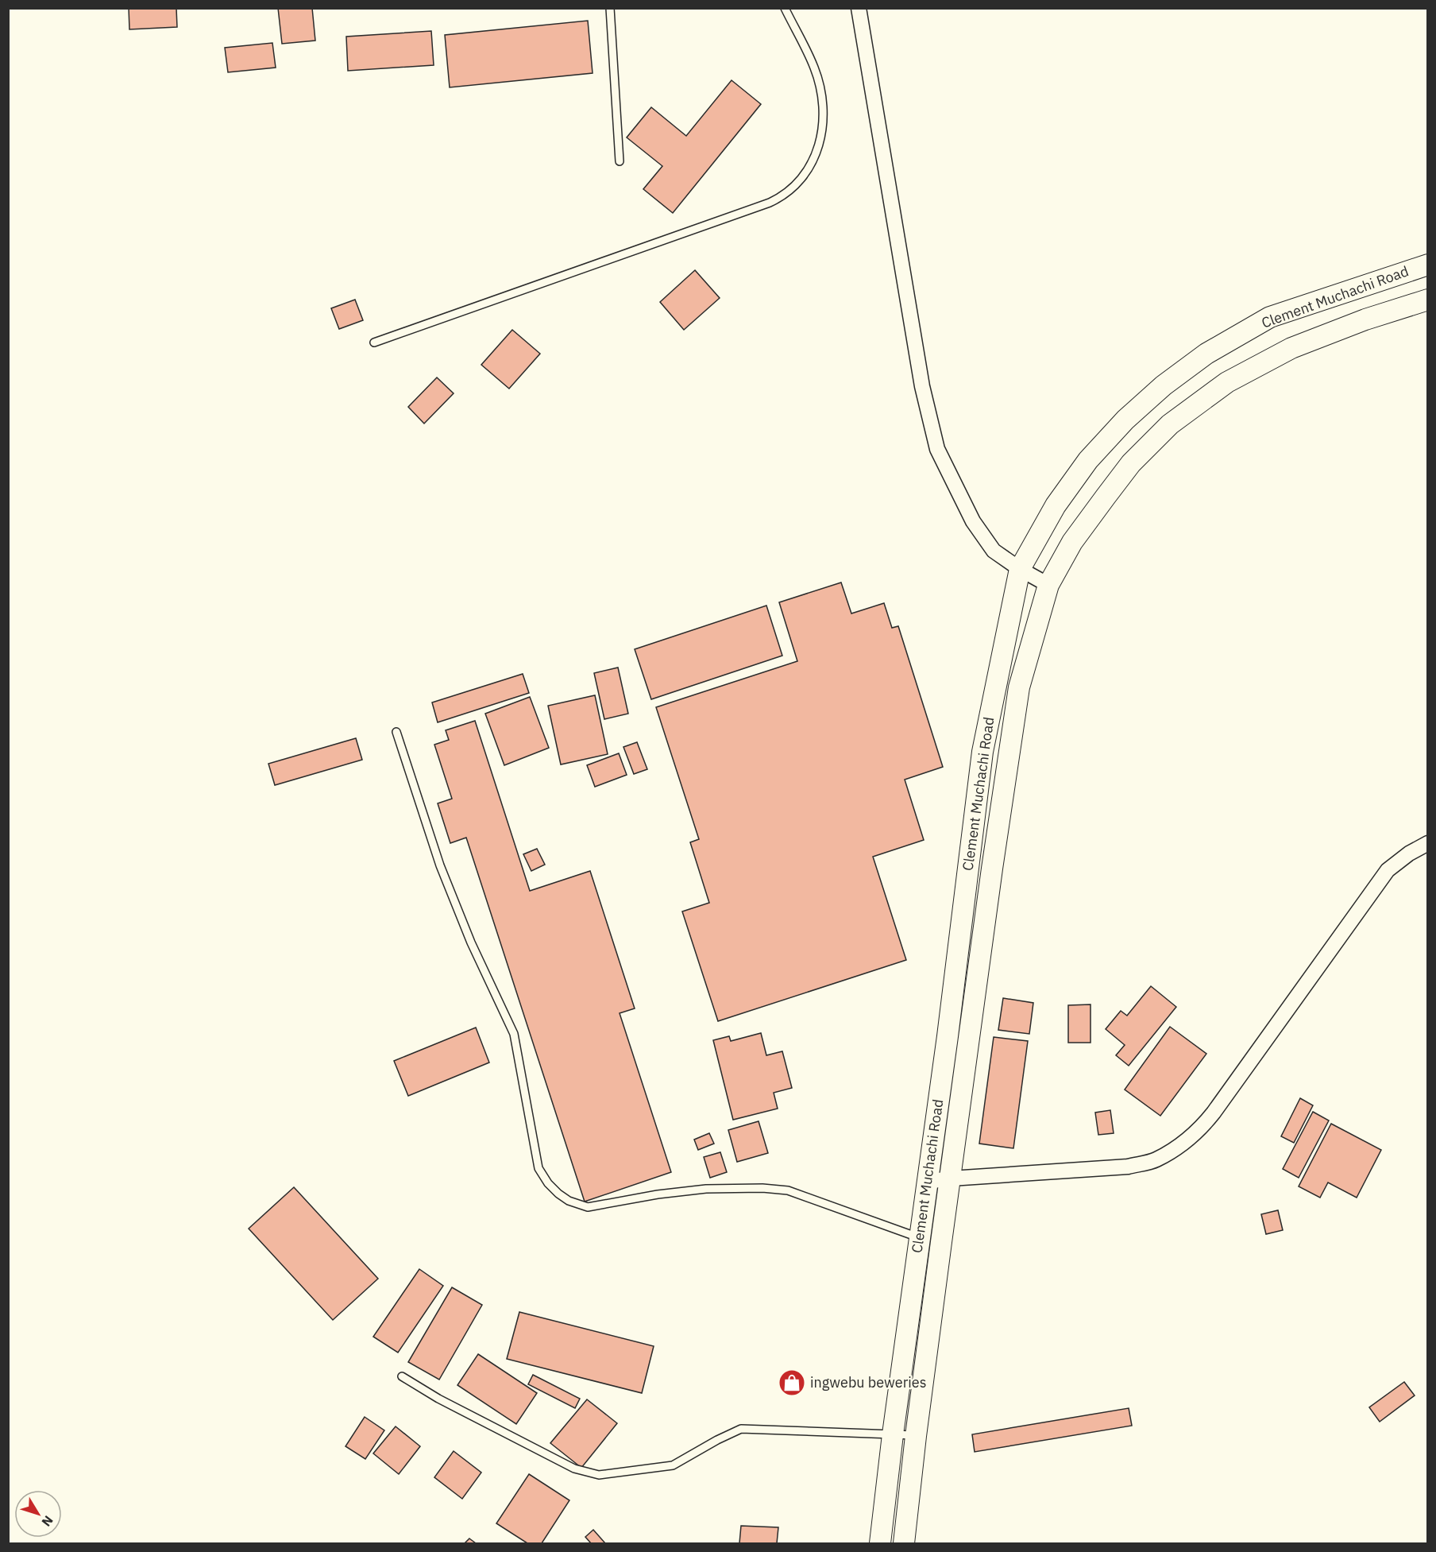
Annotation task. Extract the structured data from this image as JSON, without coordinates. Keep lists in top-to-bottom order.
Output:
{
  "streets": {
    "main road": ["Clement Muchachi Road"]
  },
  "places": {
    "shop": ["ingwebu beweries"]
  },
  "north": "bottom right"
}
